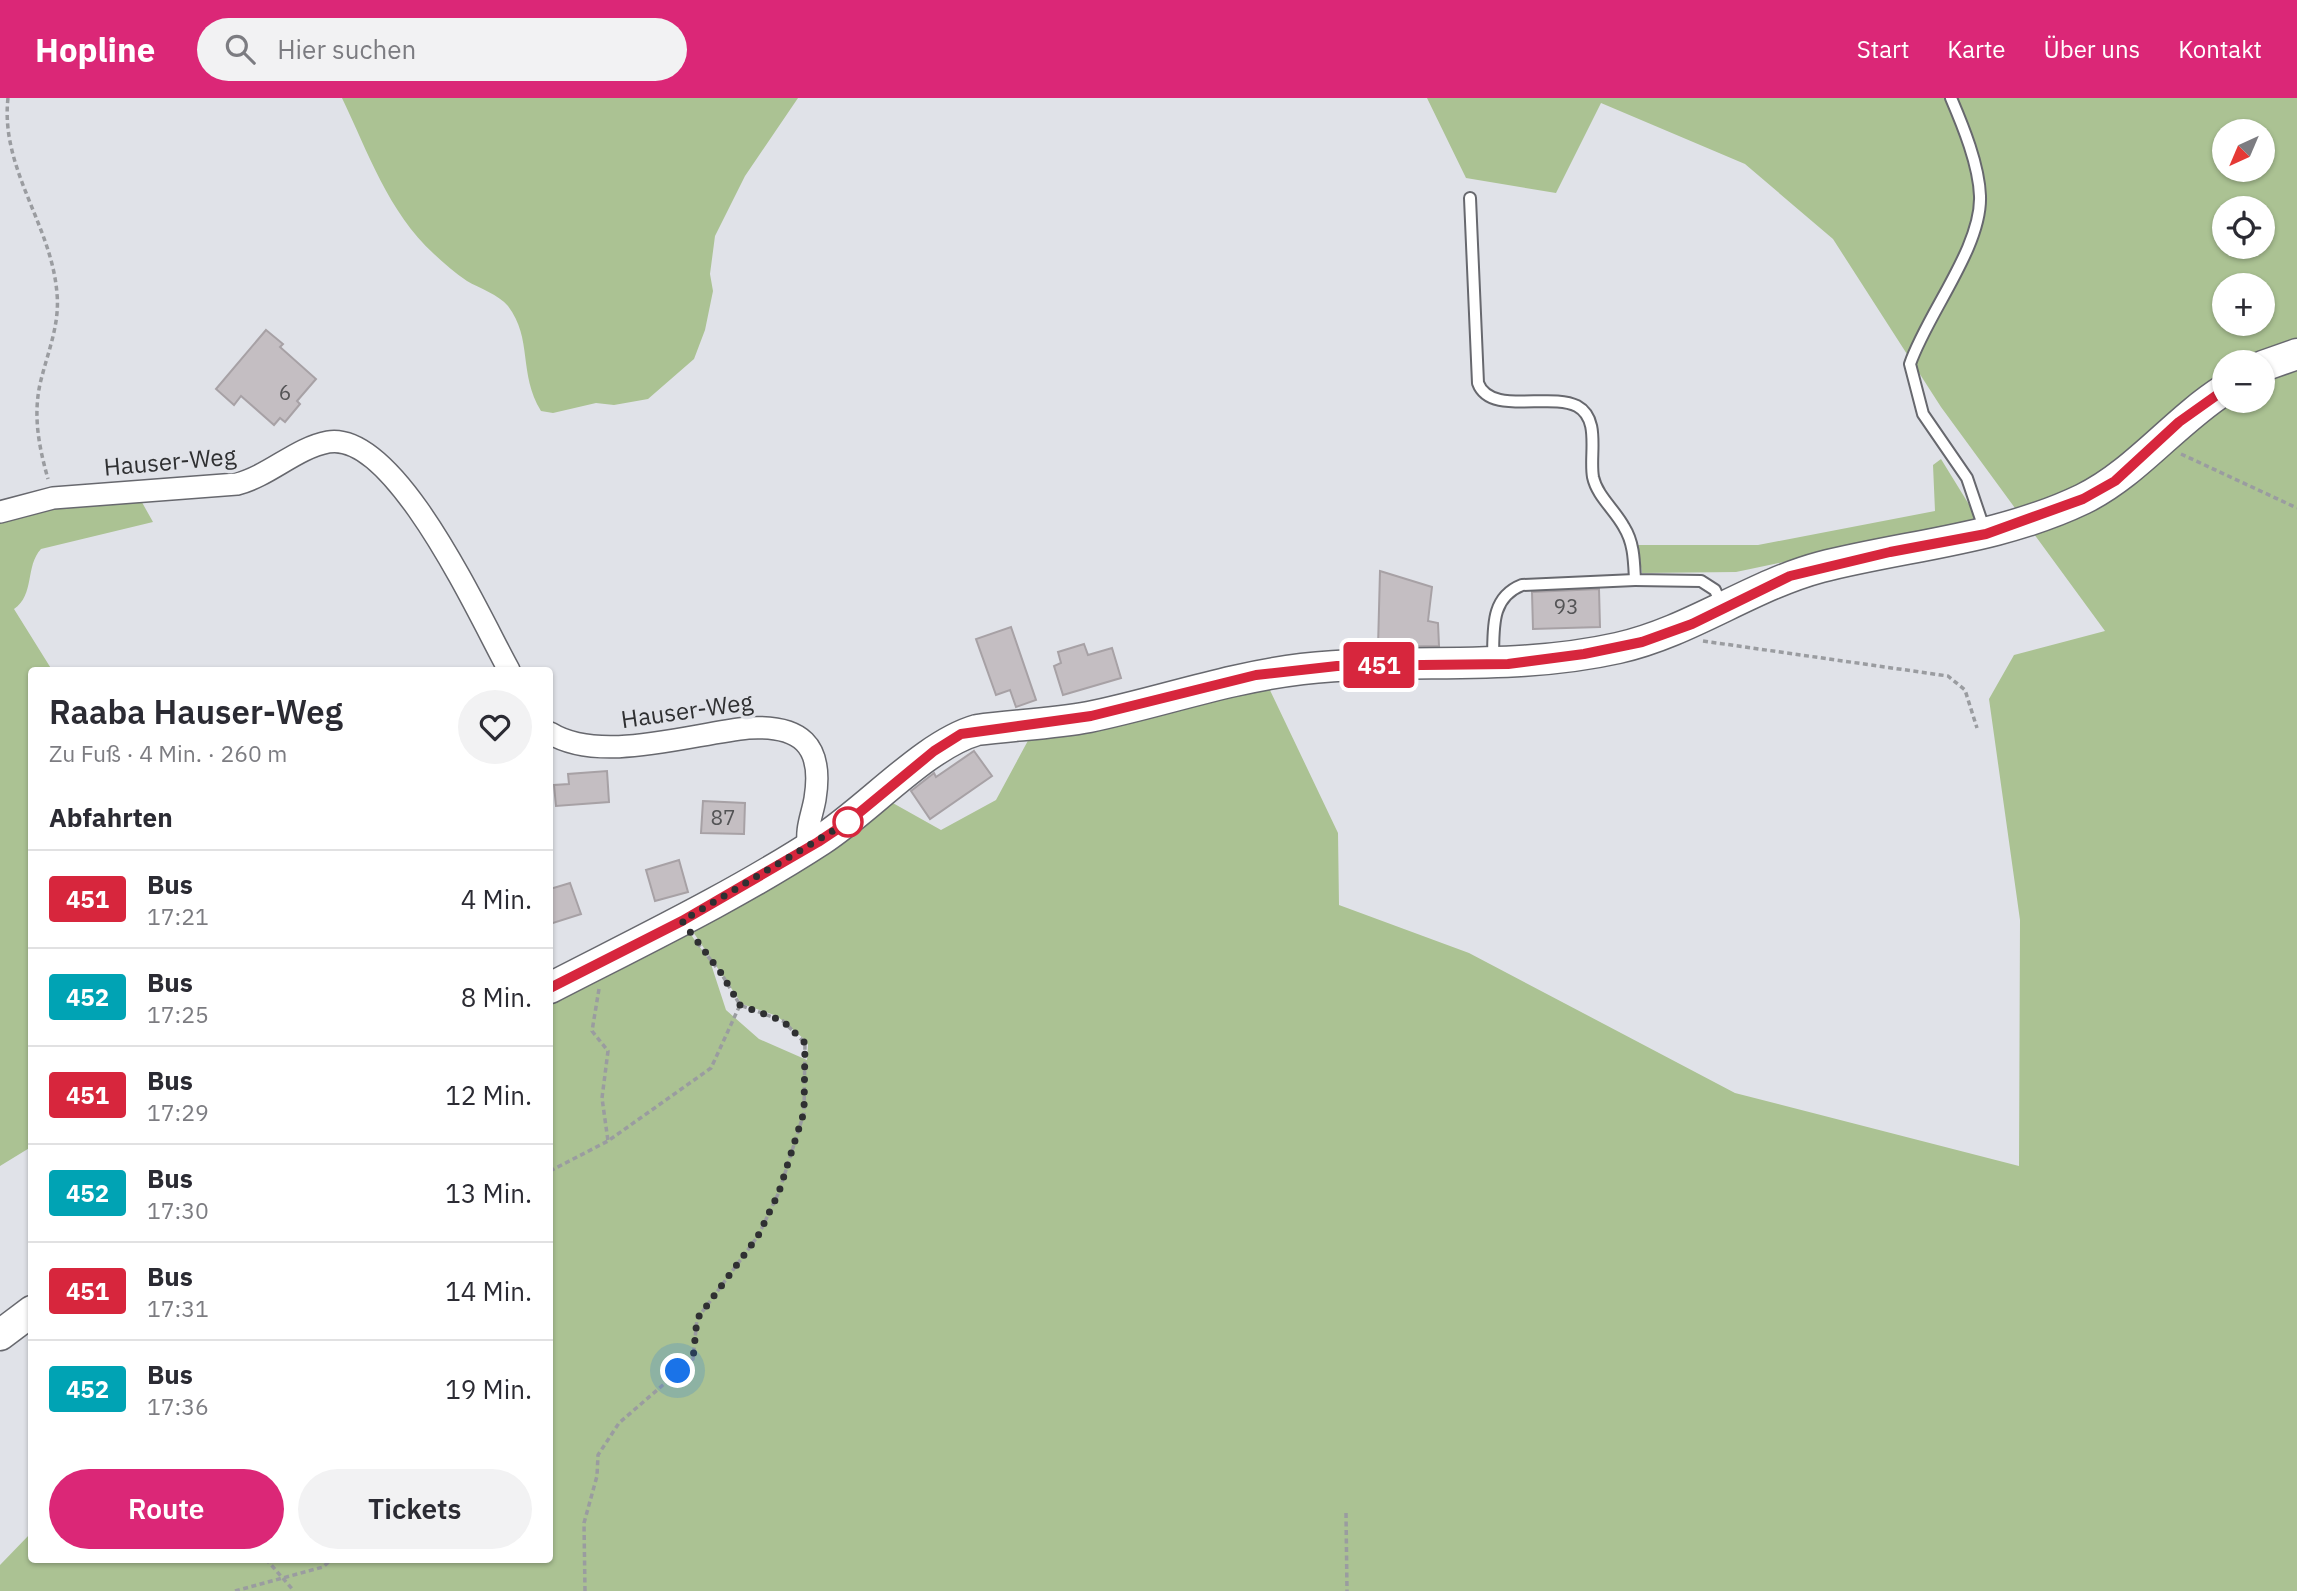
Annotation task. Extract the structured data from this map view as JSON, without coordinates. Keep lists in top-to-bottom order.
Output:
{
  "streets": {
    "street": ["Hauser-Weg"]
  },
  "lines": ["bus line 451"],
  "house_numbers": ["6", "93", "87"],
  "north": "bottom left",
  "page": {
    "header": "Hopline",
    "search": "Hier suchen",
    "nav": [
      "Start",
      "Karte",
      "Über uns",
      "Kontakt"
    ],
    "on_map": "451",
    "map_buttons": ["+", "−"],
    "heading": [
      ["Raaba Hauser-Weg", "Zu Fuß · 4 Min. · 260 m"],
      "Abfahrten"
    ],
    "list": [
      {
        "mark": "451",
        "name": "Bus",
        "note": "17:21",
        "value": "4 Min."
      },
      {
        "mark": "452",
        "name": "Bus",
        "note": "17:25",
        "value": "8 Min."
      },
      {
        "mark": "451",
        "name": "Bus",
        "note": "17:29",
        "value": "12 Min."
      },
      {
        "mark": "452",
        "name": "Bus",
        "note": "17:30",
        "value": "13 Min."
      },
      {
        "mark": "451",
        "name": "Bus",
        "note": "17:31",
        "value": "14 Min."
      },
      {
        "mark": "452",
        "name": "Bus",
        "note": "17:36",
        "value": "19 Min."
      }
    ],
    "buttons": ["Route", "Tickets"]
  }
}
